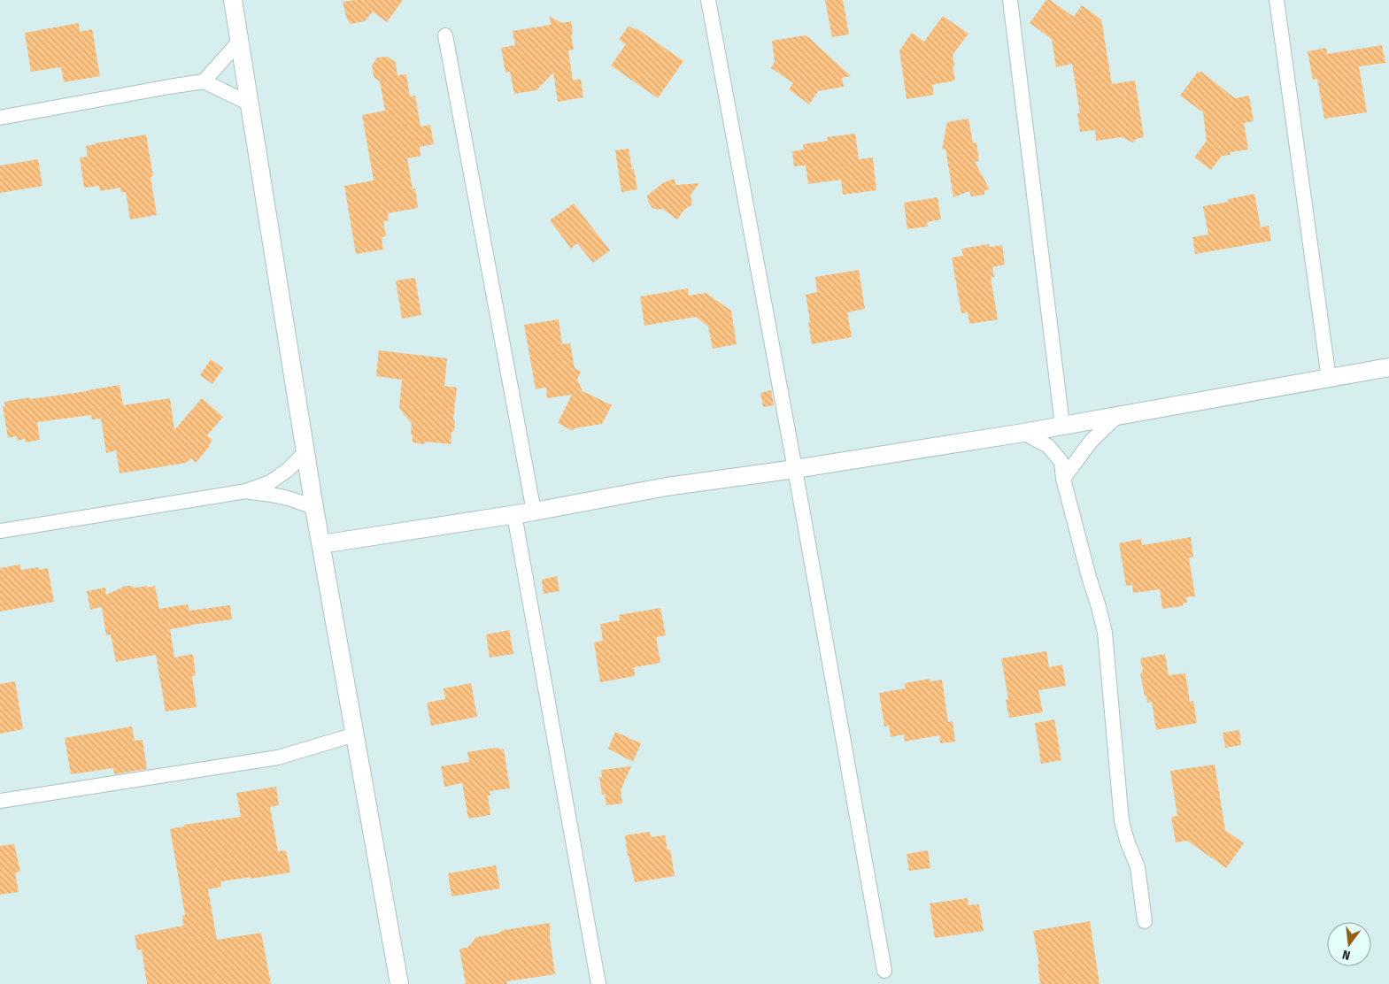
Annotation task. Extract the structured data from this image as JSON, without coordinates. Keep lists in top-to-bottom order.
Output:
{
  "north": "bottom"
}
